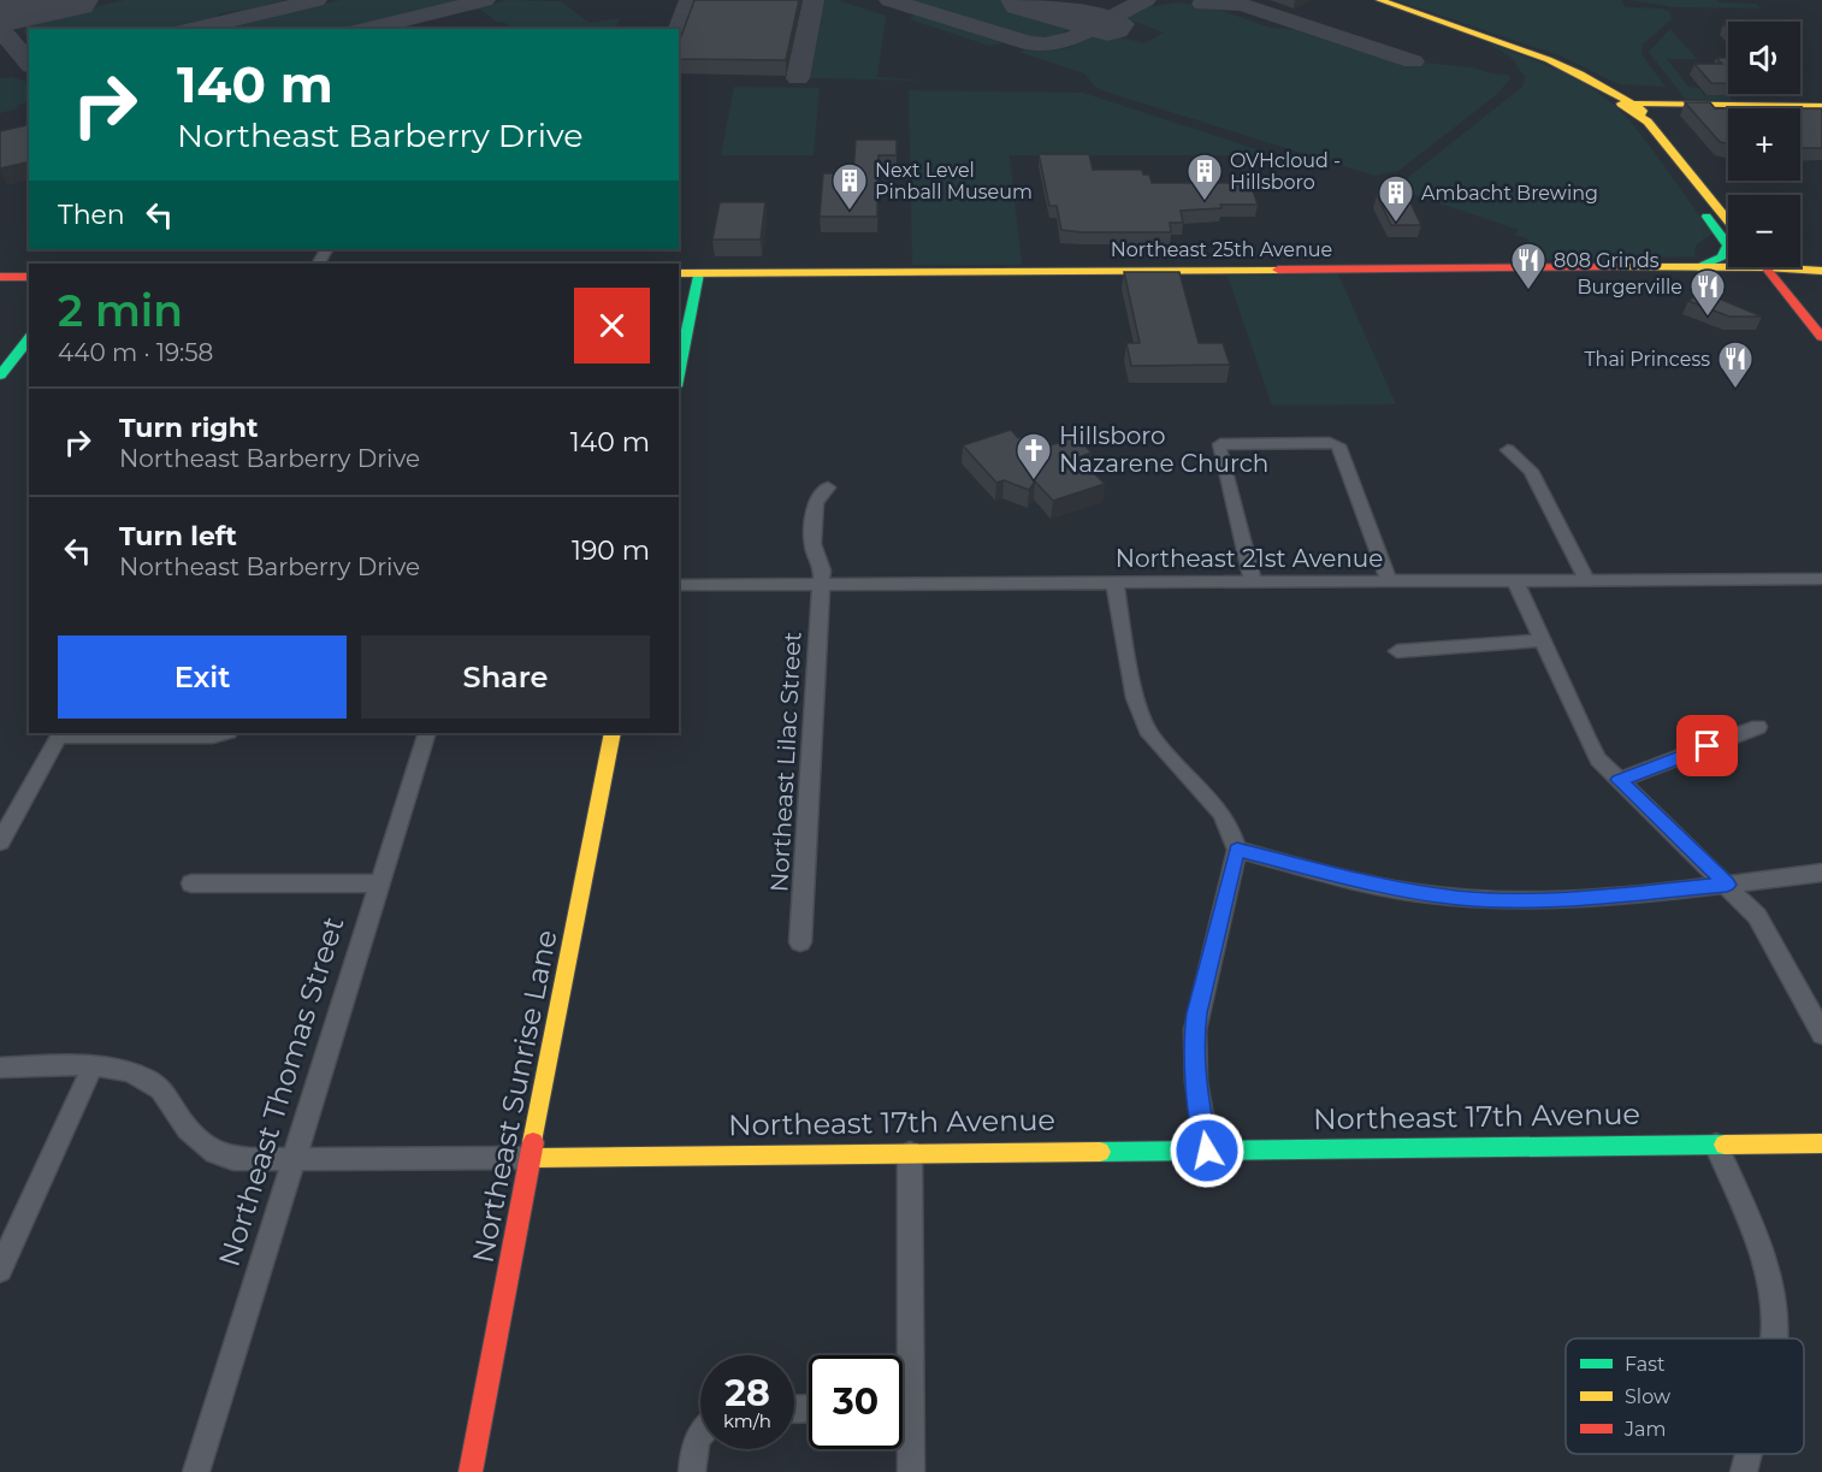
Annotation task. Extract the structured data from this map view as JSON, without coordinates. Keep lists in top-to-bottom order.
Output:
{
  "streets": {
    "main road": ["Northeast 25th Avenue", "Northeast Sunrise Lane", "Northeast 17th Avenue"],
    "street": ["Northeast 21st Avenue", "Northeast Lilac Street", "Northeast Thomas Street"]
  },
  "crossings": [
    ["Northeast 21st Avenue", "Northeast Lilac Street"],
    ["Northeast Thomas Street", "Northeast 17th Avenue"],
    ["Northeast Sunrise Lane", "Northeast 17th Avenue"]
  ],
  "places": {
    "building": ["OVHcloud - Hillsboro", "Next Level Pinball Museum", "Ambacht Brewing"],
    "restaurant": ["808 Grinds", "Burgerville", "Thai Princess"],
    "church": ["Hillsboro Nazarene Church"]
  },
  "legend": ["Fast", "Slow", "Jam"],
  "page": {
    "map_buttons": ["+", "−"],
    "turn": ["140 m", "Northeast Barberry Drive"],
    "then": "Then",
    "heading": ["2 min", "440 m · 19:58"],
    "list": [
      {
        "name": "Turn right",
        "note": "Northeast Barberry Drive",
        "value": "140 m"
      },
      {
        "name": "Turn left",
        "note": "Northeast Barberry Drive",
        "value": "190 m"
      }
    ],
    "buttons": ["Exit", "Share"],
    "speed": "28 km/h",
    "limit": "30"
  }
}
